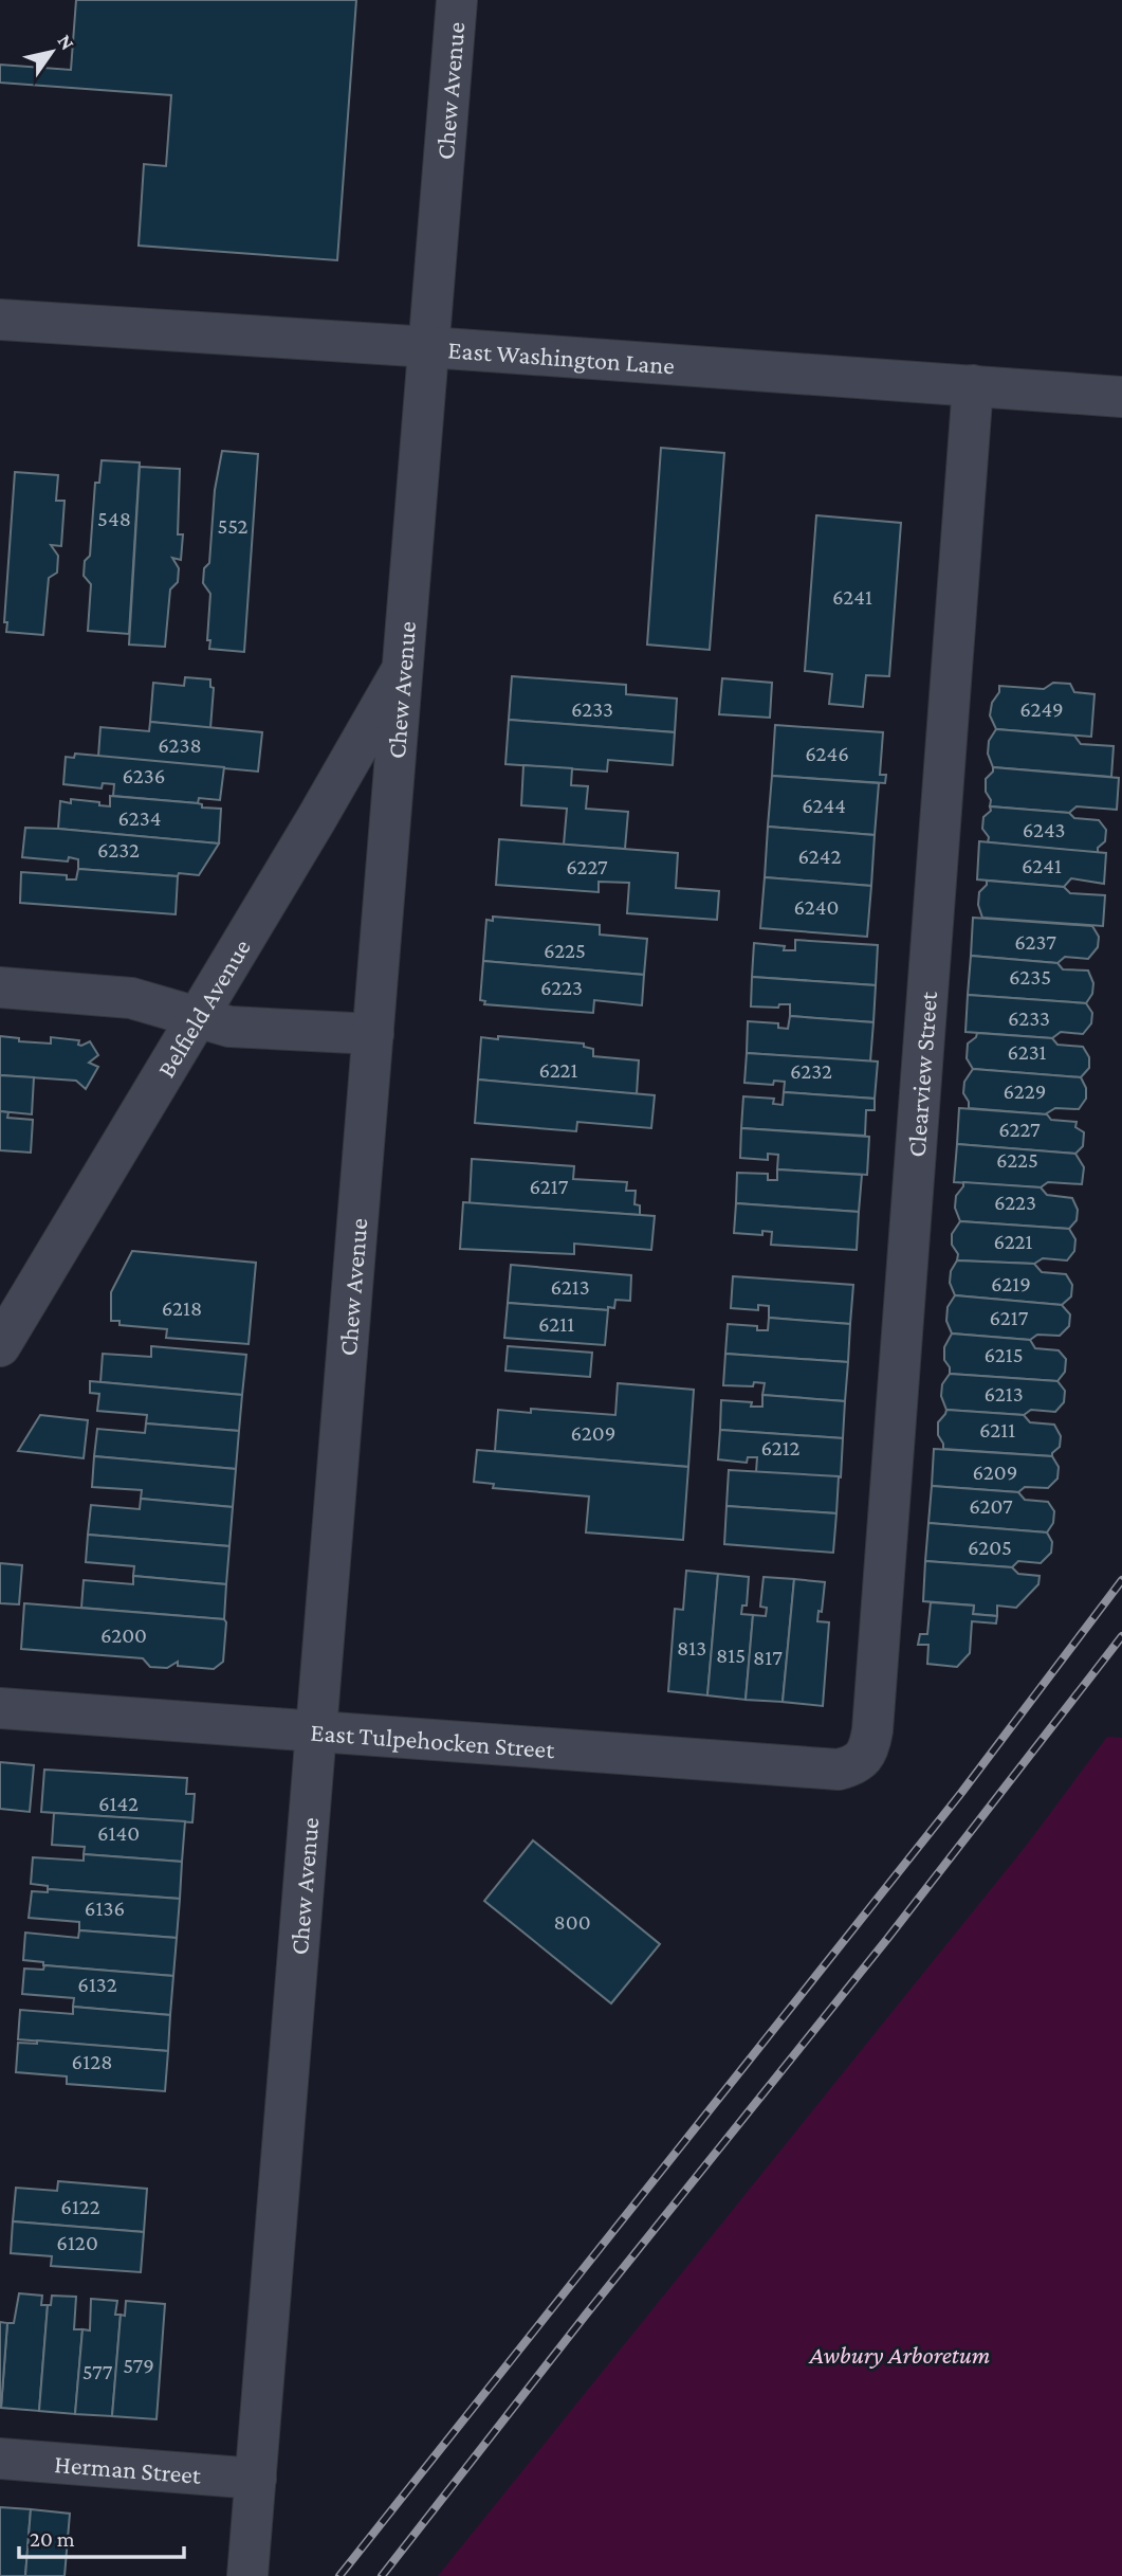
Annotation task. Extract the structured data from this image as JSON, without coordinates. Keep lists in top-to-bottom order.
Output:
{
  "streets": {
    "street": [
      "Chew Avenue",
      "East Washington Lane",
      "Belfield Avenue",
      "Clearview Street",
      "East Tulpehocken Street",
      "Herman Street"
    ]
  },
  "crossings": [
    ["Chew Avenue", "East Washington Lane"],
    ["Chew Avenue", "Belfield Avenue"],
    ["Chew Avenue", "East Tulpehocken Street"],
    ["Chew Avenue", "Herman Street"],
    ["East Washington Lane", "Clearview Street"],
    ["Clearview Street", "East Tulpehocken Street"]
  ],
  "parks": ["Awbury Arboretum"],
  "house_numbers": [
    "548",
    "552",
    "6241",
    "6233",
    "6249",
    "6238",
    "6246",
    "6236",
    "6244",
    "6234",
    "6243",
    "6232",
    "6242",
    "6241",
    "6227",
    "6240",
    "6237",
    "6225",
    "6235",
    "6223",
    "6233",
    "6231",
    "6221",
    "6232",
    "6229",
    "6227",
    "6225",
    "6217",
    "6223",
    "6221",
    "6219",
    "6213",
    "6218",
    "6217",
    "6211",
    "6215",
    "6213",
    "6211",
    "6209",
    "6212",
    "6209",
    "6207",
    "6205",
    "6200",
    "813",
    "815",
    "817",
    "6142",
    "6140",
    "6136",
    "800",
    "6132",
    "6128",
    "6122",
    "6120",
    "579",
    "577"
  ],
  "scale_bar": "20 m",
  "north": "top right"
}
